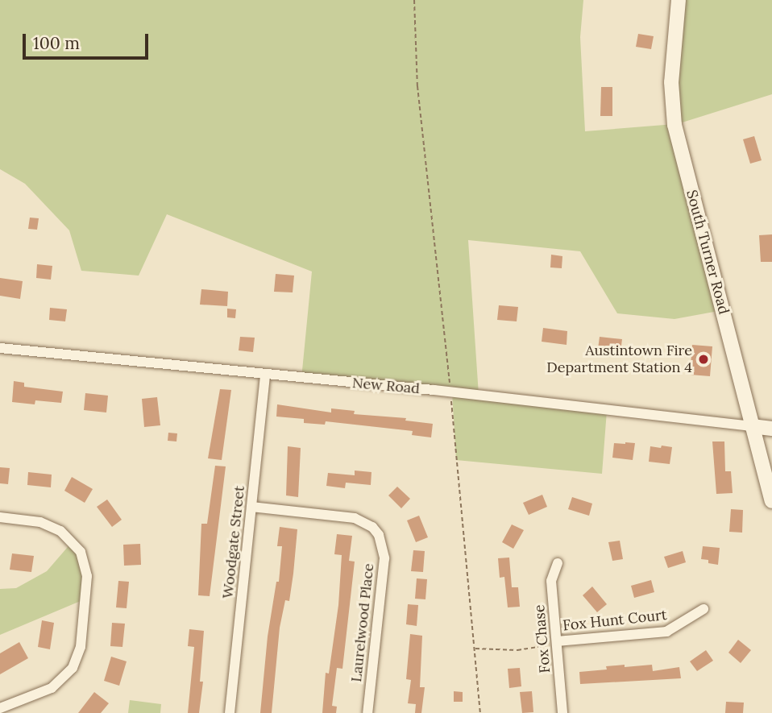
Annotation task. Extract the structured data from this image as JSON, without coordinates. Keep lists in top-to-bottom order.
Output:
{
  "streets": {
    "street": [
      "South Turner Road",
      "New Road",
      "Woodgate Street",
      "Fox Hunt Court",
      "Laurelwood Place",
      "Fox Chase"
    ]
  },
  "crossings": [
    ["South Turner Road", "New Road"],
    ["New Road", "Woodgate Street"],
    ["Woodgate Street", "Laurelwood Place"],
    ["Fox Hunt Court", "Fox Chase"]
  ],
  "places": ["Austintown Fire Department Station 4"],
  "scale_bar": "100 m"
}
